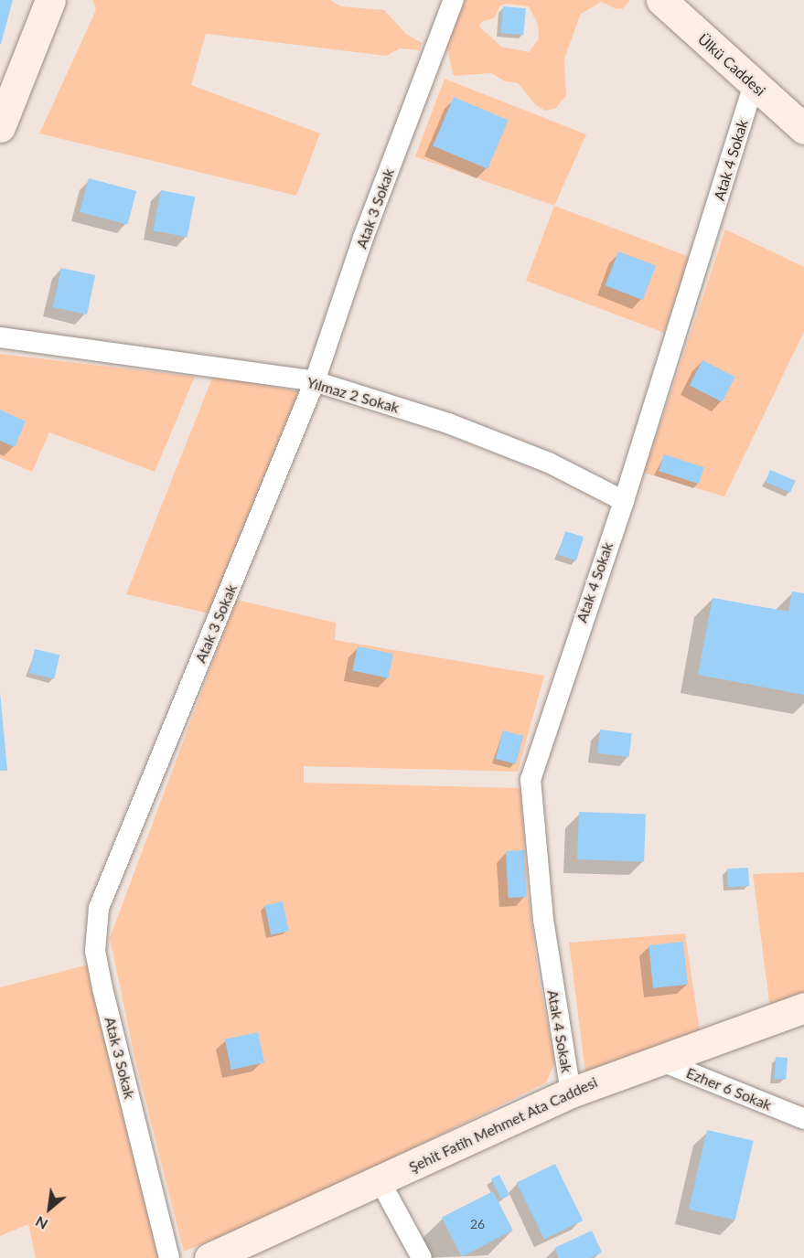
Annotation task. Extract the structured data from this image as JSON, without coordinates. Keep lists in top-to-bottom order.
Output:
{
  "streets": {
    "main road": ["Ülkü Caddesi", "Şehit Fatih Mehmet Ata Caddesi"],
    "street": [
      "Atak 4 Sokak",
      "Atak 3 Sokak",
      "Yılmaz 2 Sokak",
      "Ezher 6 Sokak"
    ]
  },
  "crossings": [
    ["Ülkü Caddesi", "Atak 4 Sokak"],
    ["Atak 4 Sokak", "Yılmaz 2 Sokak"],
    ["Atak 4 Sokak", "Şehit Fatih Mehmet Ata Caddesi"],
    ["Atak 3 Sokak", "Yılmaz 2 Sokak"],
    ["Ezher 6 Sokak", "Şehit Fatih Mehmet Ata Caddesi"]
  ],
  "house_numbers": ["26"],
  "north": "bottom left"
}
